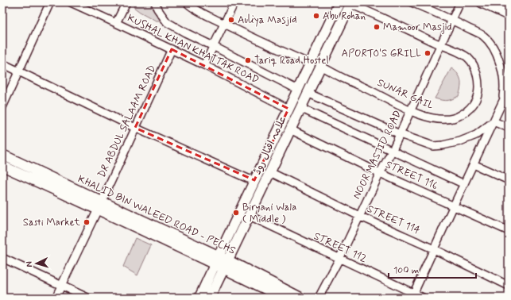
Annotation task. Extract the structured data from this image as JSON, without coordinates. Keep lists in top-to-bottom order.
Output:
{
  "streets": {
    "main road": ["علامہ اقبال روڈ", "KHALID BIN WALEED ROAD - PECHS"],
    "street": [
      "KUSHAL KHAN KHATTAK ROAD",
      "SUNAR GAIL",
      "DR ABDUL SALAAM ROAD",
      "NOOR MASJID ROAD",
      "STREET 116",
      "STREET 114",
      "STREET 112"
    ]
  },
  "crossings": [
    ["KUSHAL KHAN KHATTAK ROAD", "DR ABDUL SALAAM ROAD"],
    ["KUSHAL KHAN KHATTAK ROAD", "علامہ اقبال روڈ"],
    ["SUNAR GAIL", "علامہ اقبال روڈ"],
    ["SUNAR GAIL", "NOOR MASJID ROAD"],
    ["DR ABDUL SALAAM ROAD", "KHALID BIN WALEED ROAD - PECHS"],
    ["علامہ اقبال روڈ", "STREET 116"],
    ["علامہ اقبال روڈ", "KHALID BIN WALEED ROAD - PECHS"],
    ["علامہ اقبال روڈ", "STREET 114"],
    ["علامہ اقبال روڈ", "STREET 112"],
    ["NOOR MASJID ROAD", "STREET 116"],
    ["NOOR MASJID ROAD", "STREET 114"],
    ["NOOR MASJID ROAD", "STREET 112"]
  ],
  "places": [
    "Abu Rohan",
    "Auliya Masjid",
    "Mamoor Masjid",
    "APORTO'S GRILL",
    "Tariq Road Hostel",
    "Biryani Wala ( Middle )",
    "Sasti Market"
  ],
  "scale_bar": "100 m",
  "north": "left"
}
